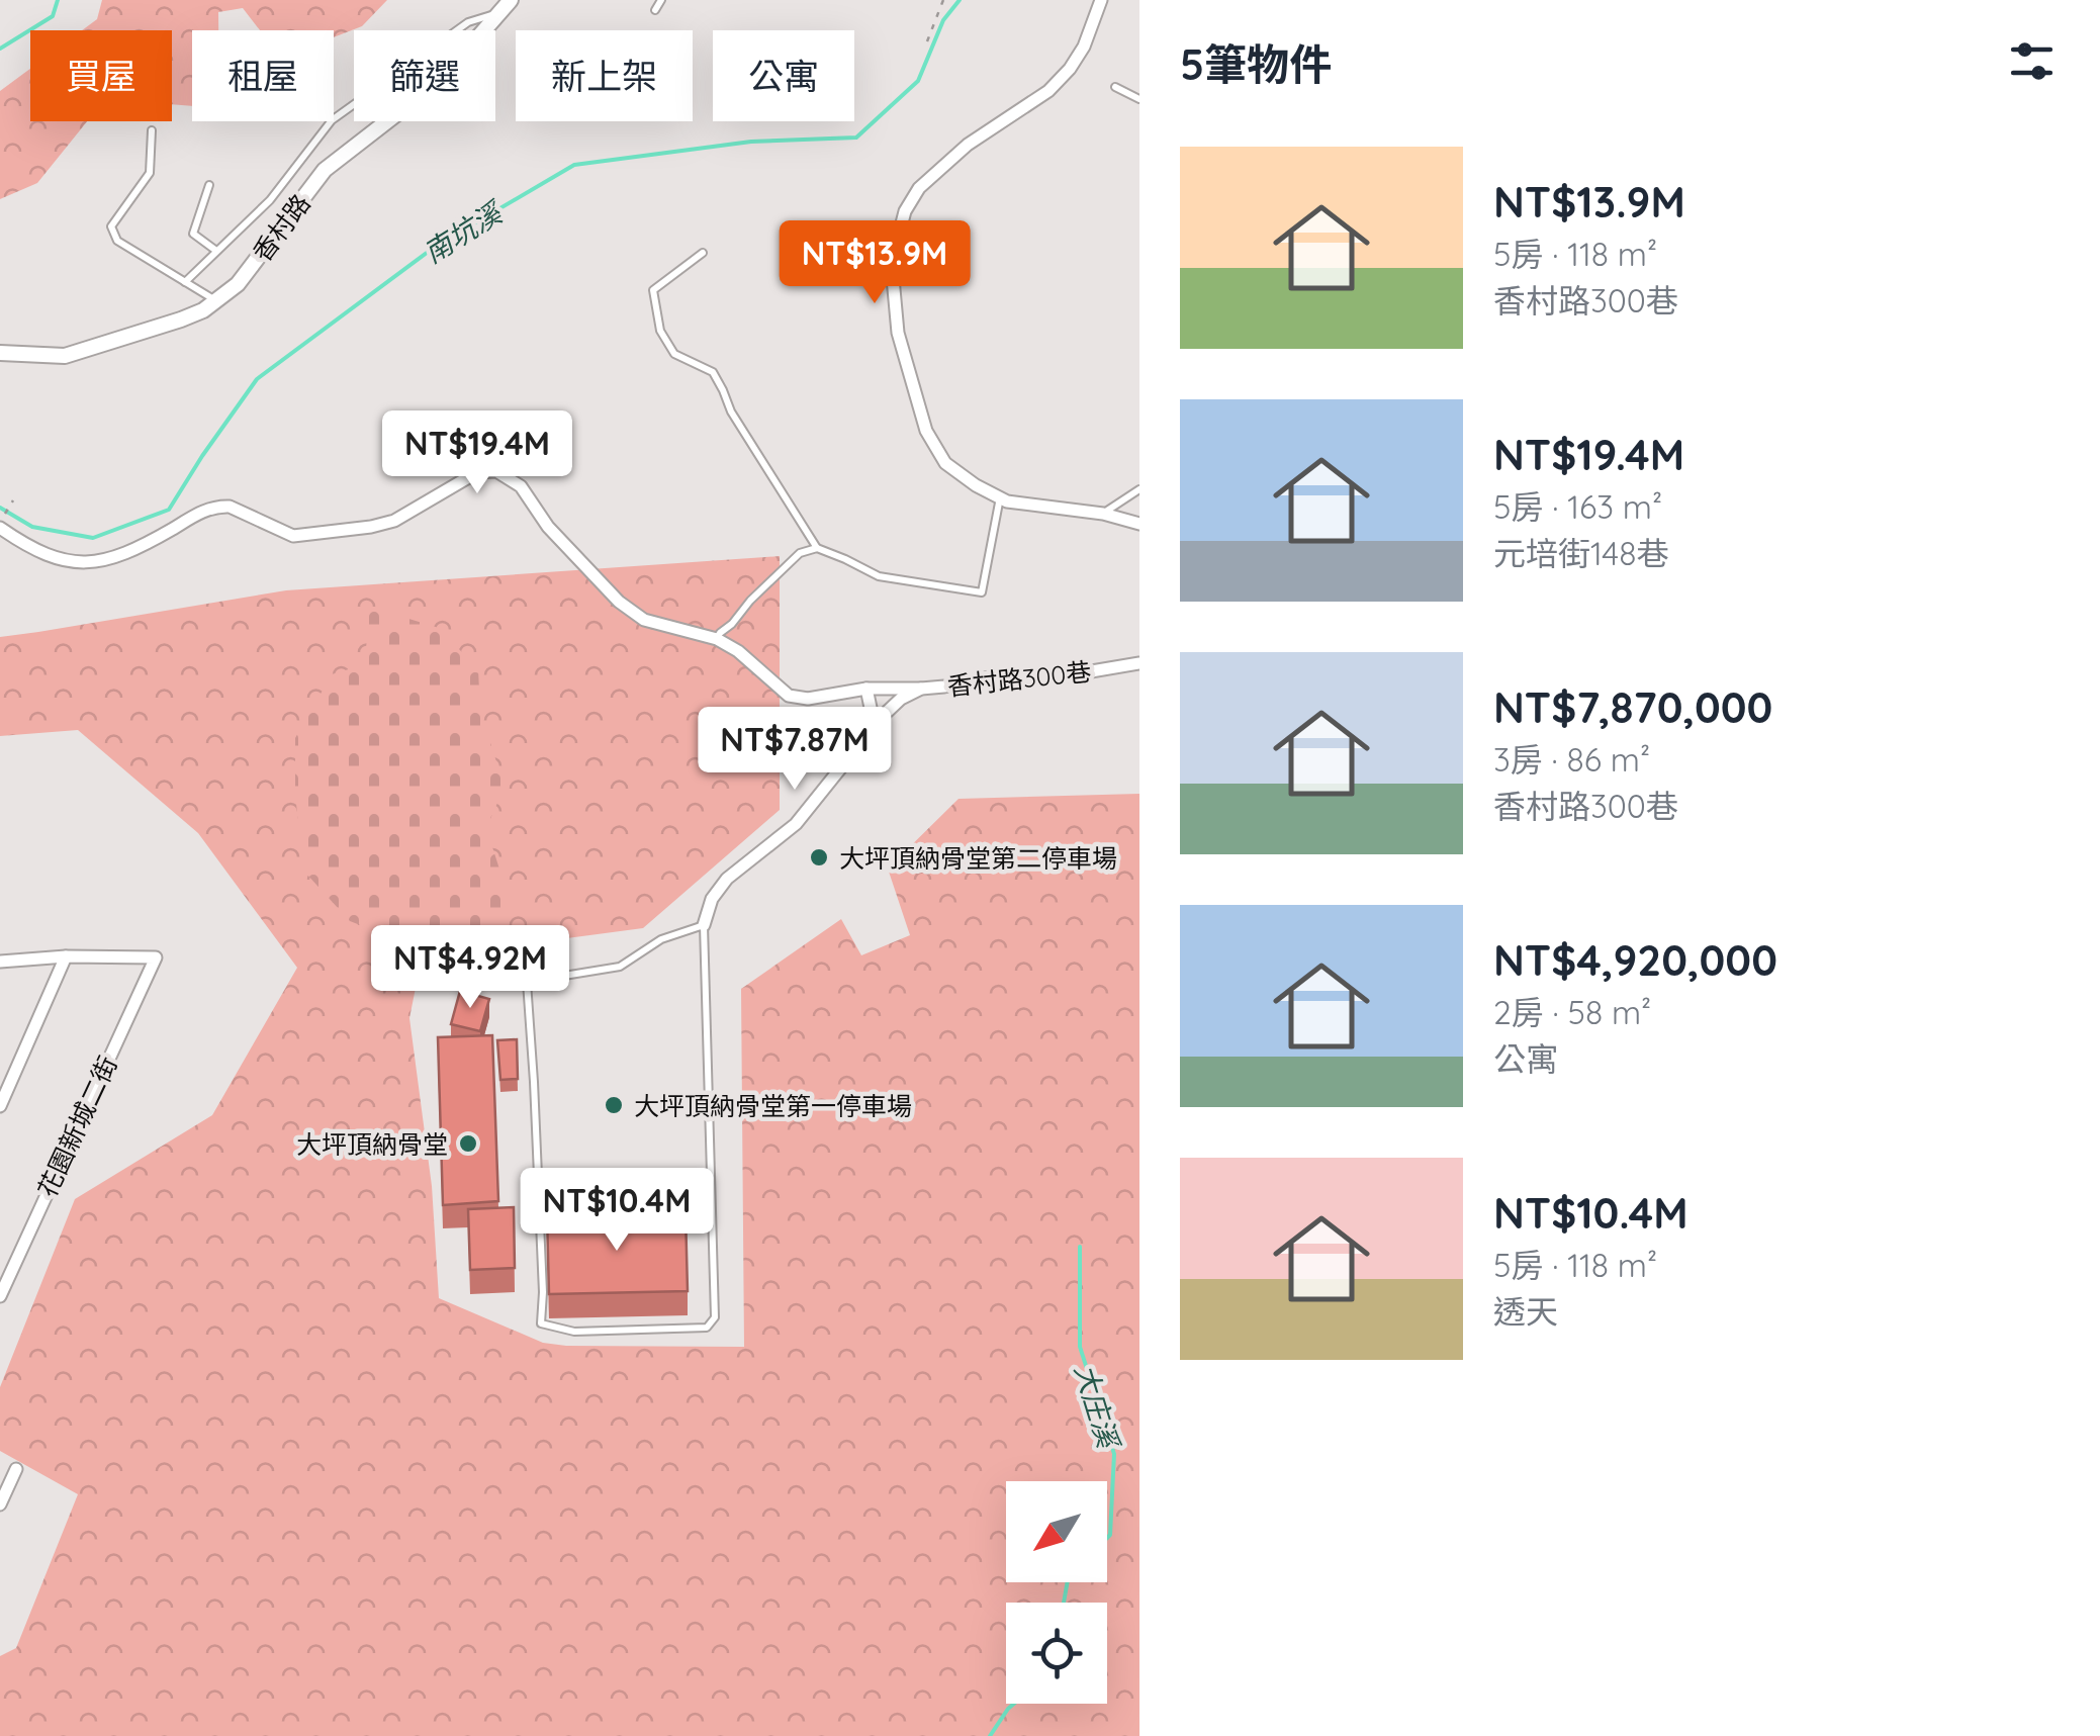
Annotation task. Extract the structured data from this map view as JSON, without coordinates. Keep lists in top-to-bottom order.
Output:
{
  "streets": {
    "street": ["香村路", "香村路300巷", "花園新城二街"]
  },
  "water": ["南坑溪", "大庄溪"],
  "places": ["大坪頂納骨堂第二停車場", "大坪頂納骨堂第一停車場", "大坪頂納骨堂"],
  "north": "bottom left",
  "page": {
    "heading": "5筆物件",
    "chip": [
      "買屋",
      "租屋",
      "篩選",
      "新上架",
      "公寓"
    ],
    "list": [
      {
        "name": "NT$13.9M",
        "note": "5房 · 118 m² · 香村路300巷"
      },
      {
        "name": "NT$19.4M",
        "note": "5房 · 163 m² · 元培街148巷"
      },
      {
        "name": "NT$7,870,000",
        "note": "3房 · 86 m² · 香村路300巷"
      },
      {
        "name": "NT$4,920,000",
        "note": "2房 · 58 m² · 公寓"
      },
      {
        "name": "NT$10.4M",
        "note": "5房 · 118 m² · 透天"
      }
    ],
    "price": [
      "NT$13.9M",
      "NT$19.4M",
      "NT$7.87M",
      "NT$4.92M",
      "NT$10.4M"
    ]
  }
}
